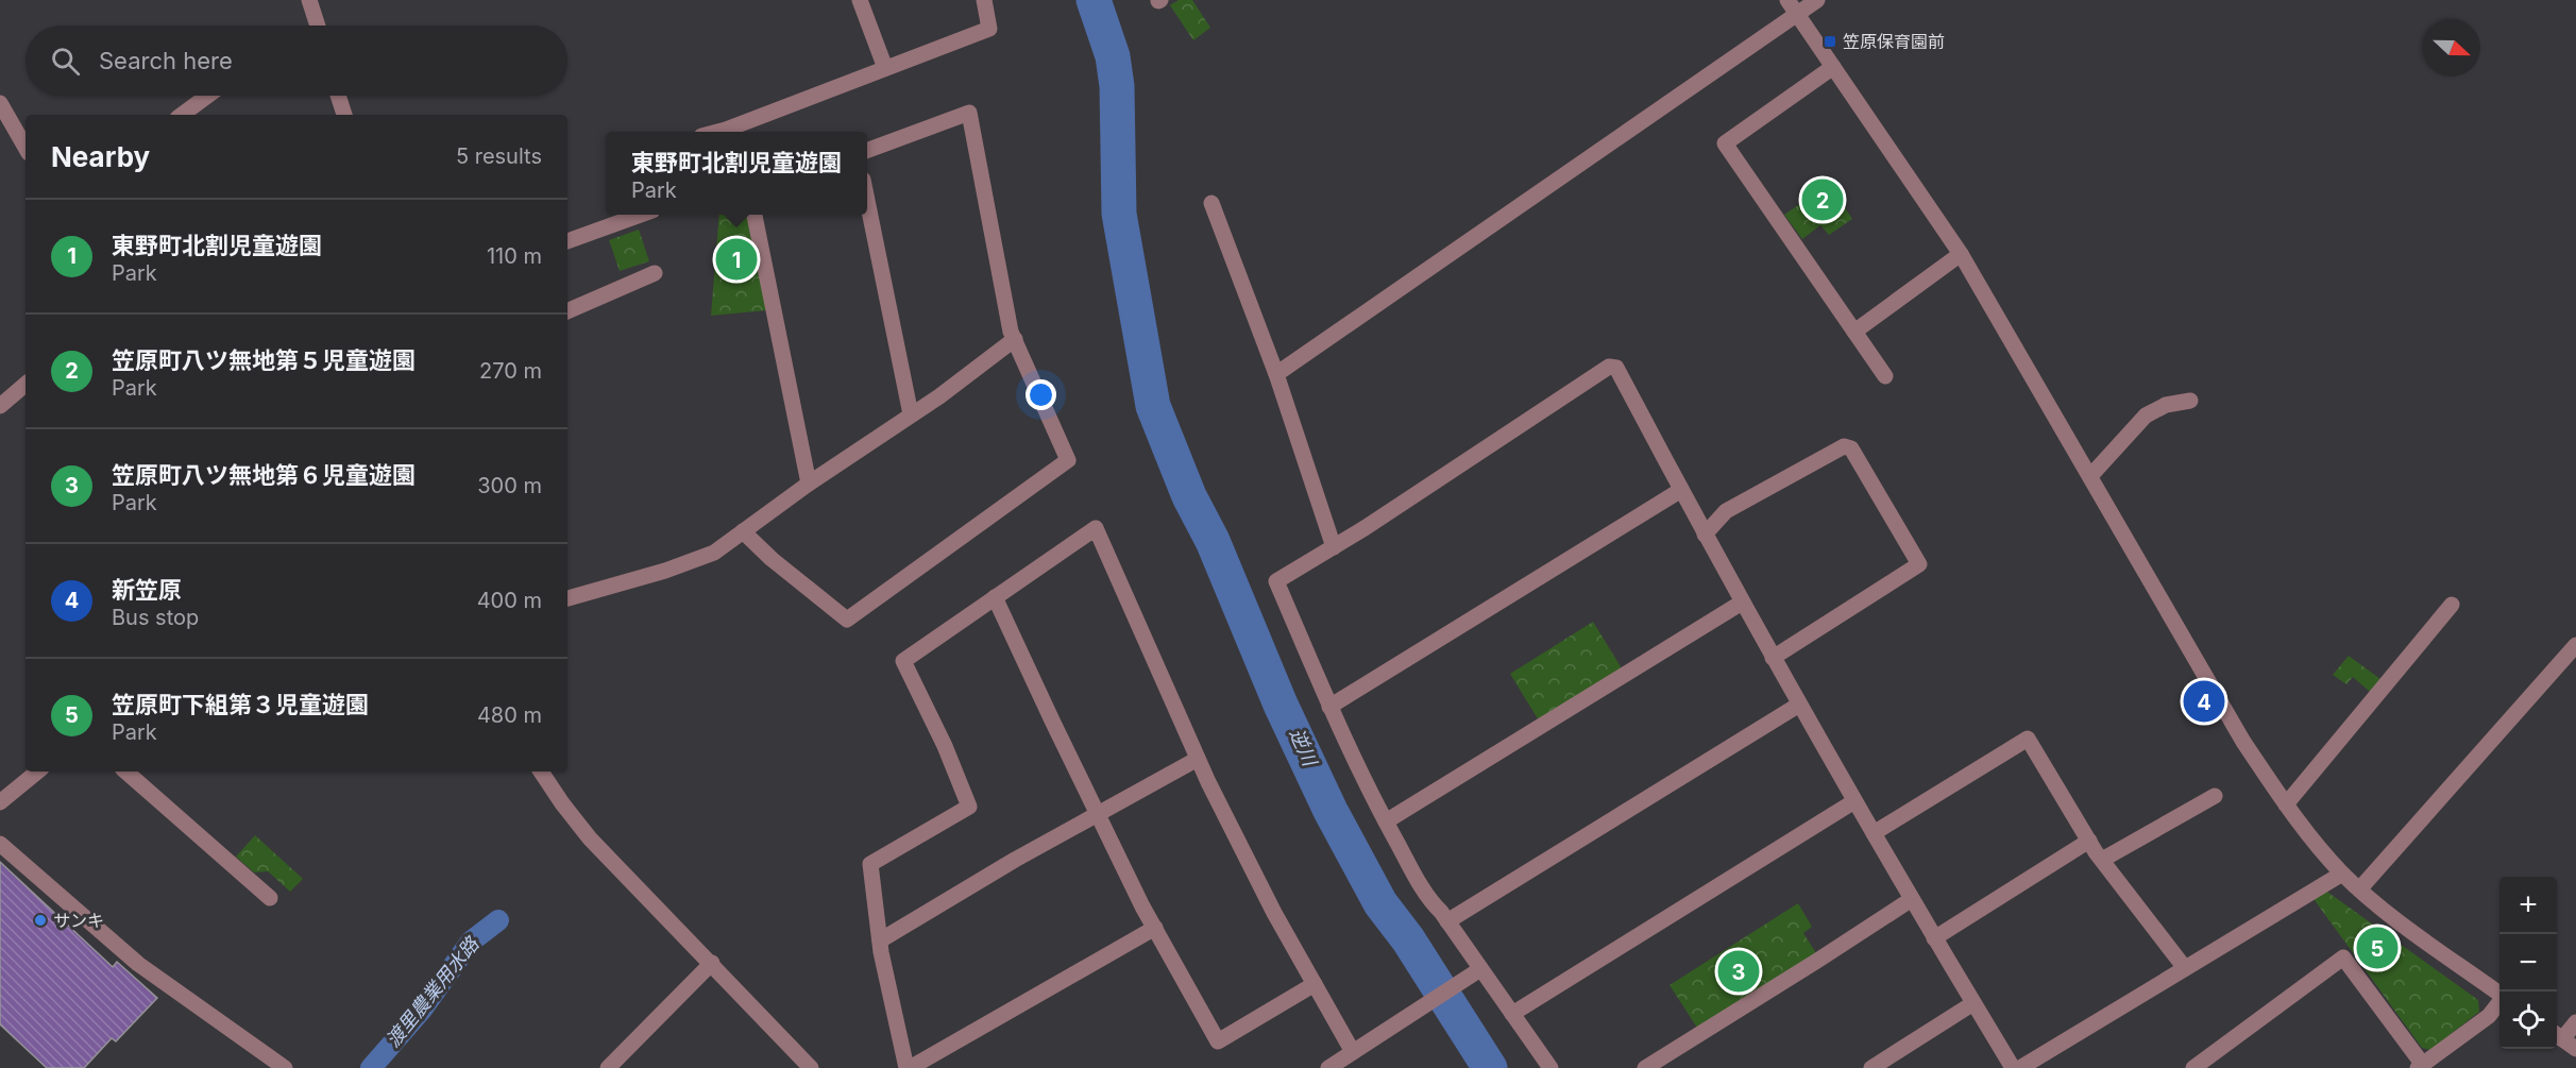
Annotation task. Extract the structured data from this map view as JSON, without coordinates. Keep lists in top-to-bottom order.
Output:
{
  "water": ["逆川", "渡里農業用水路"],
  "places": {
    "transit": ["笠原保育園前"],
    "other": ["サンキ"]
  },
  "north": "right",
  "page": {
    "search": "Search here",
    "heading": ["Nearby", "5 results"],
    "popup": ["東野町北割児童遊園", "Park"],
    "pins": [
      "2",
      "1",
      "4",
      "5",
      "3"
    ],
    "list": [
      {
        "mark": "1",
        "name": "東野町北割児童遊園",
        "note": "Park",
        "value": "110 m"
      },
      {
        "mark": "2",
        "name": "笠原町八ツ無地第５児童遊園",
        "note": "Park",
        "value": "270 m"
      },
      {
        "mark": "3",
        "name": "笠原町八ツ無地第６児童遊園",
        "note": "Park",
        "value": "300 m"
      },
      {
        "mark": "4",
        "name": "新笠原",
        "note": "Bus stop",
        "value": "400 m"
      },
      {
        "mark": "5",
        "name": "笠原町下組第３児童遊園",
        "note": "Park",
        "value": "480 m"
      }
    ],
    "map_buttons": ["+", "−"]
  }
}
